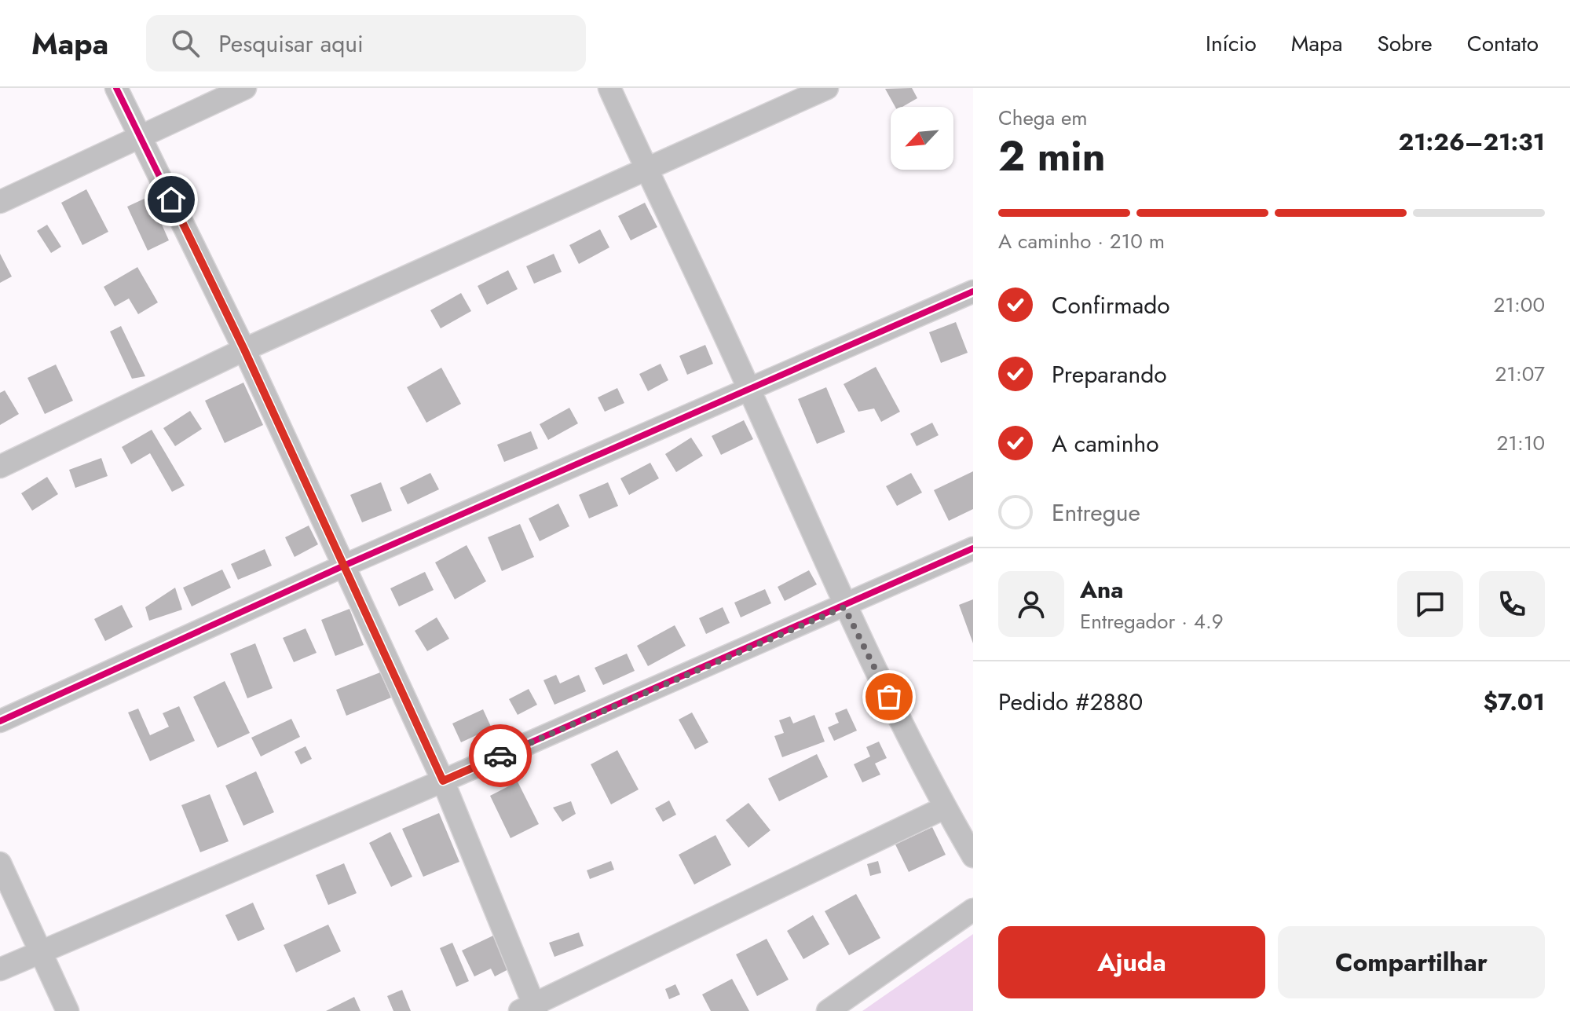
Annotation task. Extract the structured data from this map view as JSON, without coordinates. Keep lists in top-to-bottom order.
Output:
{
  "north": "bottom left",
  "page": {
    "header": "Mapa",
    "search": "Pesquisar aqui",
    "nav": [
      "Início",
      "Mapa",
      "Sobre",
      "Contato"
    ],
    "heading": ["2 min", "Chega em", "21:26–21:31"],
    "panel": [
      "Ana",
      "Entregador · 4.9",
      "Pedido #2880",
      "$7.01"
    ],
    "bar": "A caminho · 210 m",
    "list": [
      ["Confirmado", "21:00"],
      ["Preparando", "21:07"],
      ["A caminho", "21:10"],
      "Entregue"
    ],
    "buttons": ["Ajuda", "Compartilhar"]
  }
}
